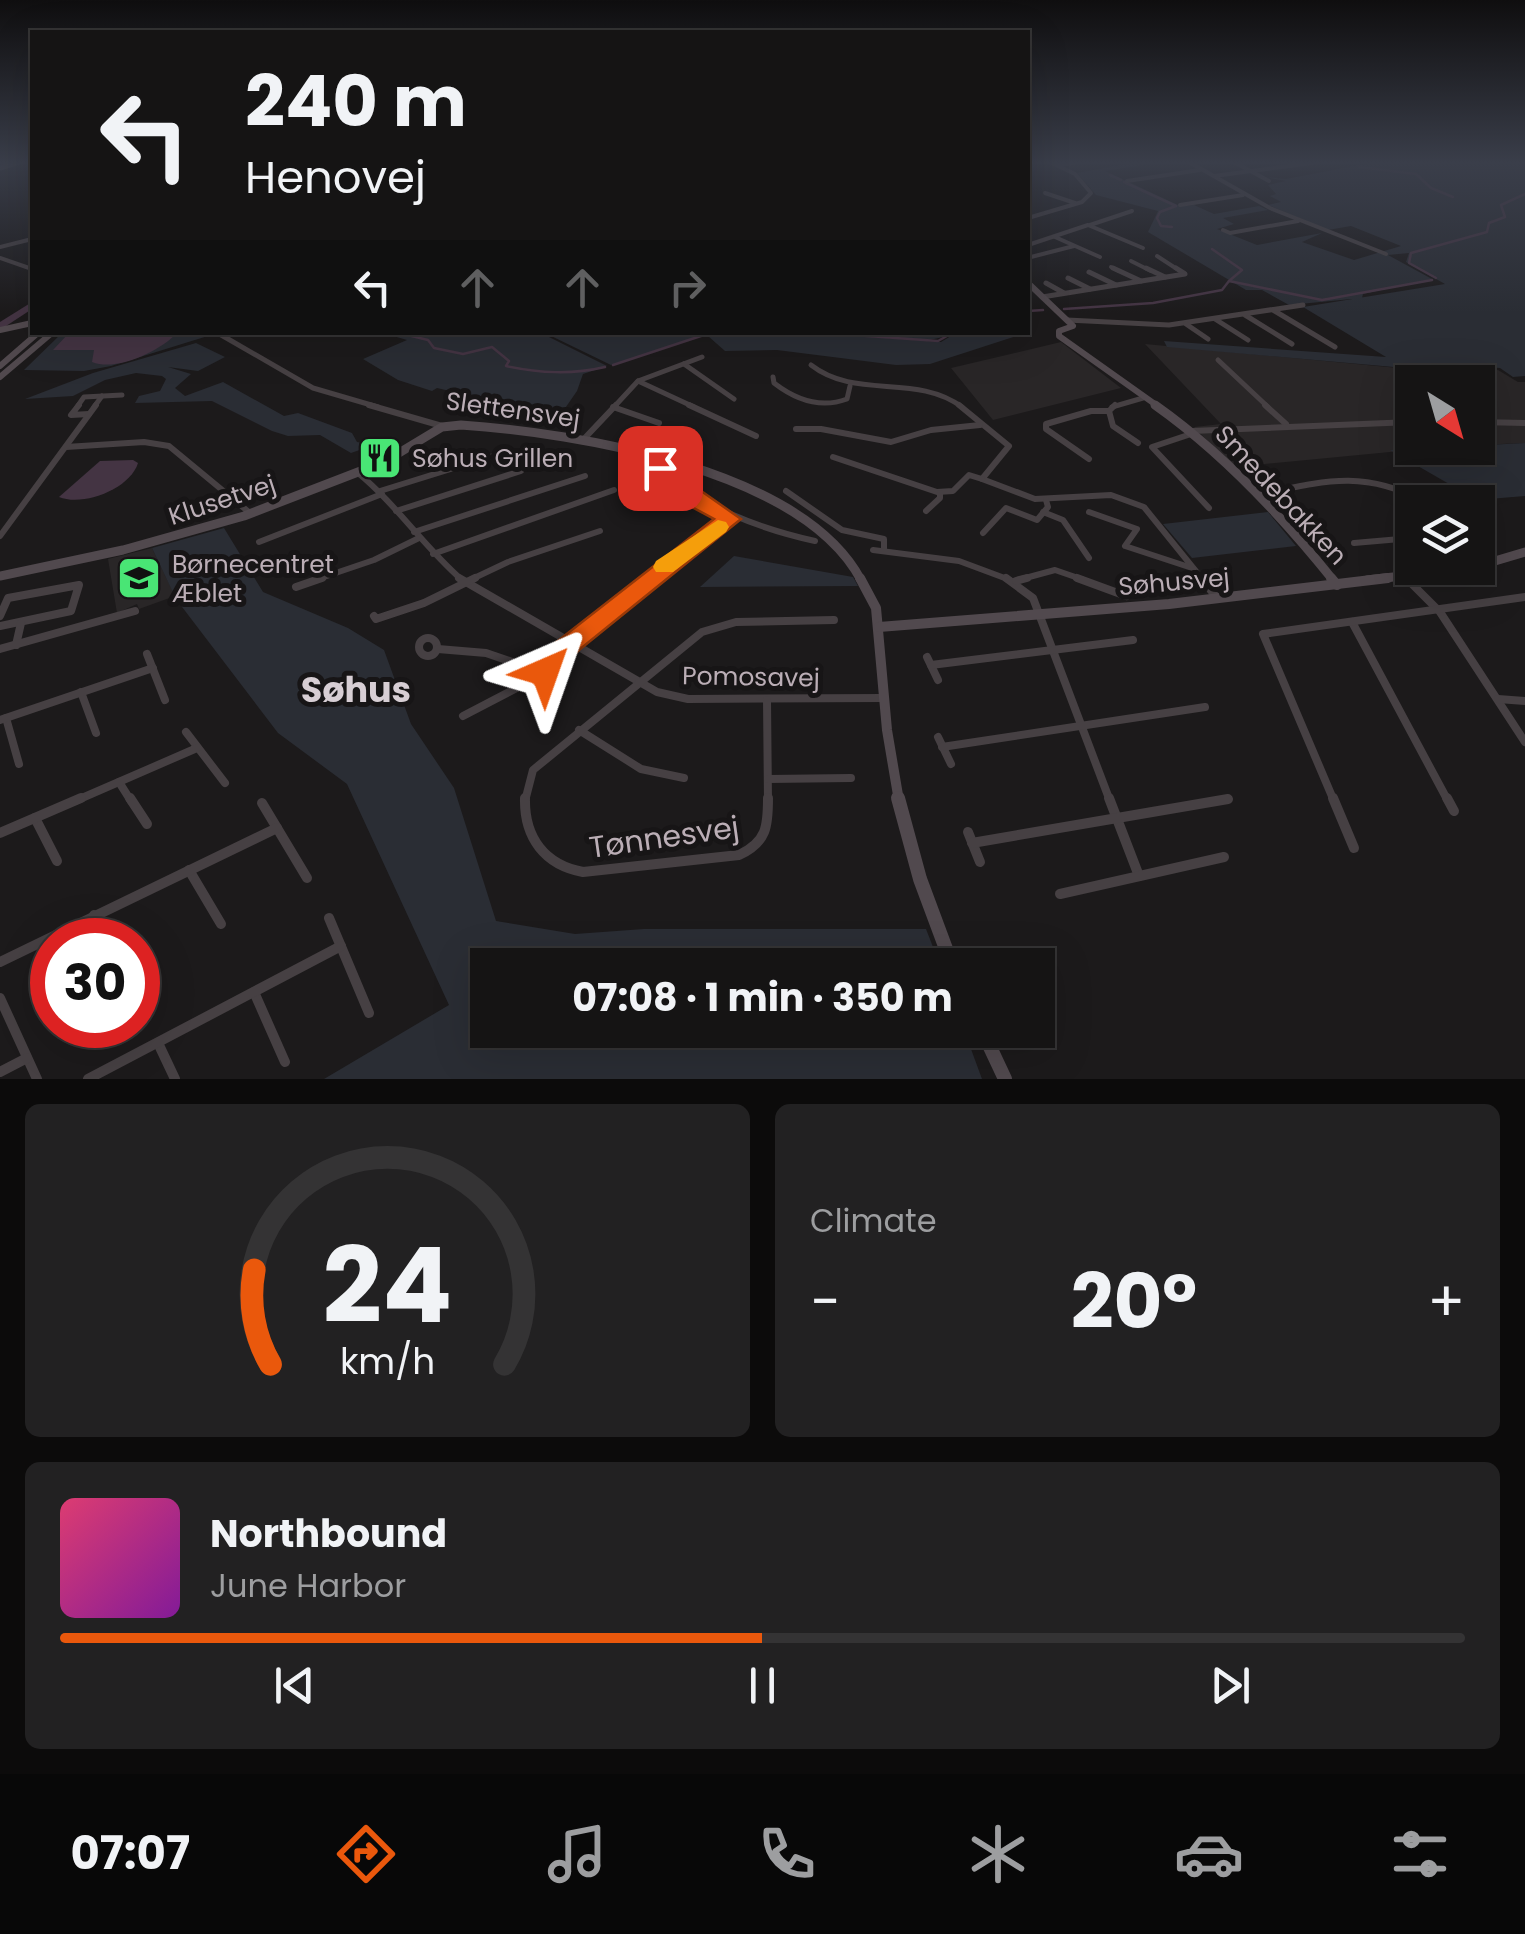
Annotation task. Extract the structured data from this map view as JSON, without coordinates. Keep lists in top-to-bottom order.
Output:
{
  "streets": {
    "street": [
      "Slettensvej",
      "Smedebakken",
      "Klusetvej",
      "Søhusvej",
      "Pomosavej",
      "Tønnesvej"
    ]
  },
  "crossings": [
    ["Slettensvej", "Klusetvej"],
    ["Slettensvej", "Søhusvej"],
    ["Slettensvej", "Pomosavej"],
    ["Smedebakken", "Søhusvej"],
    ["Klusetvej", "Pomosavej"],
    ["Pomosavej", "Tønnesvej"]
  ],
  "districts": ["Søhus"],
  "places": {
    "restaurant": ["Søhus Grillen"],
    "school or university": ["Børnecentret Æblet"]
  },
  "north": "bottom right",
  "page": {
    "turn": ["240 m", "Henovej"],
    "limit": "30",
    "trip": "07:08 · 1 min · 350 m",
    "tile": "Climate",
    "heat": ["−", "20°", "+"],
    "song": ["Northbound", "June Harbor"],
    "tabs": "07:07",
    "gauge": ["24", "km/h"]
  }
}
